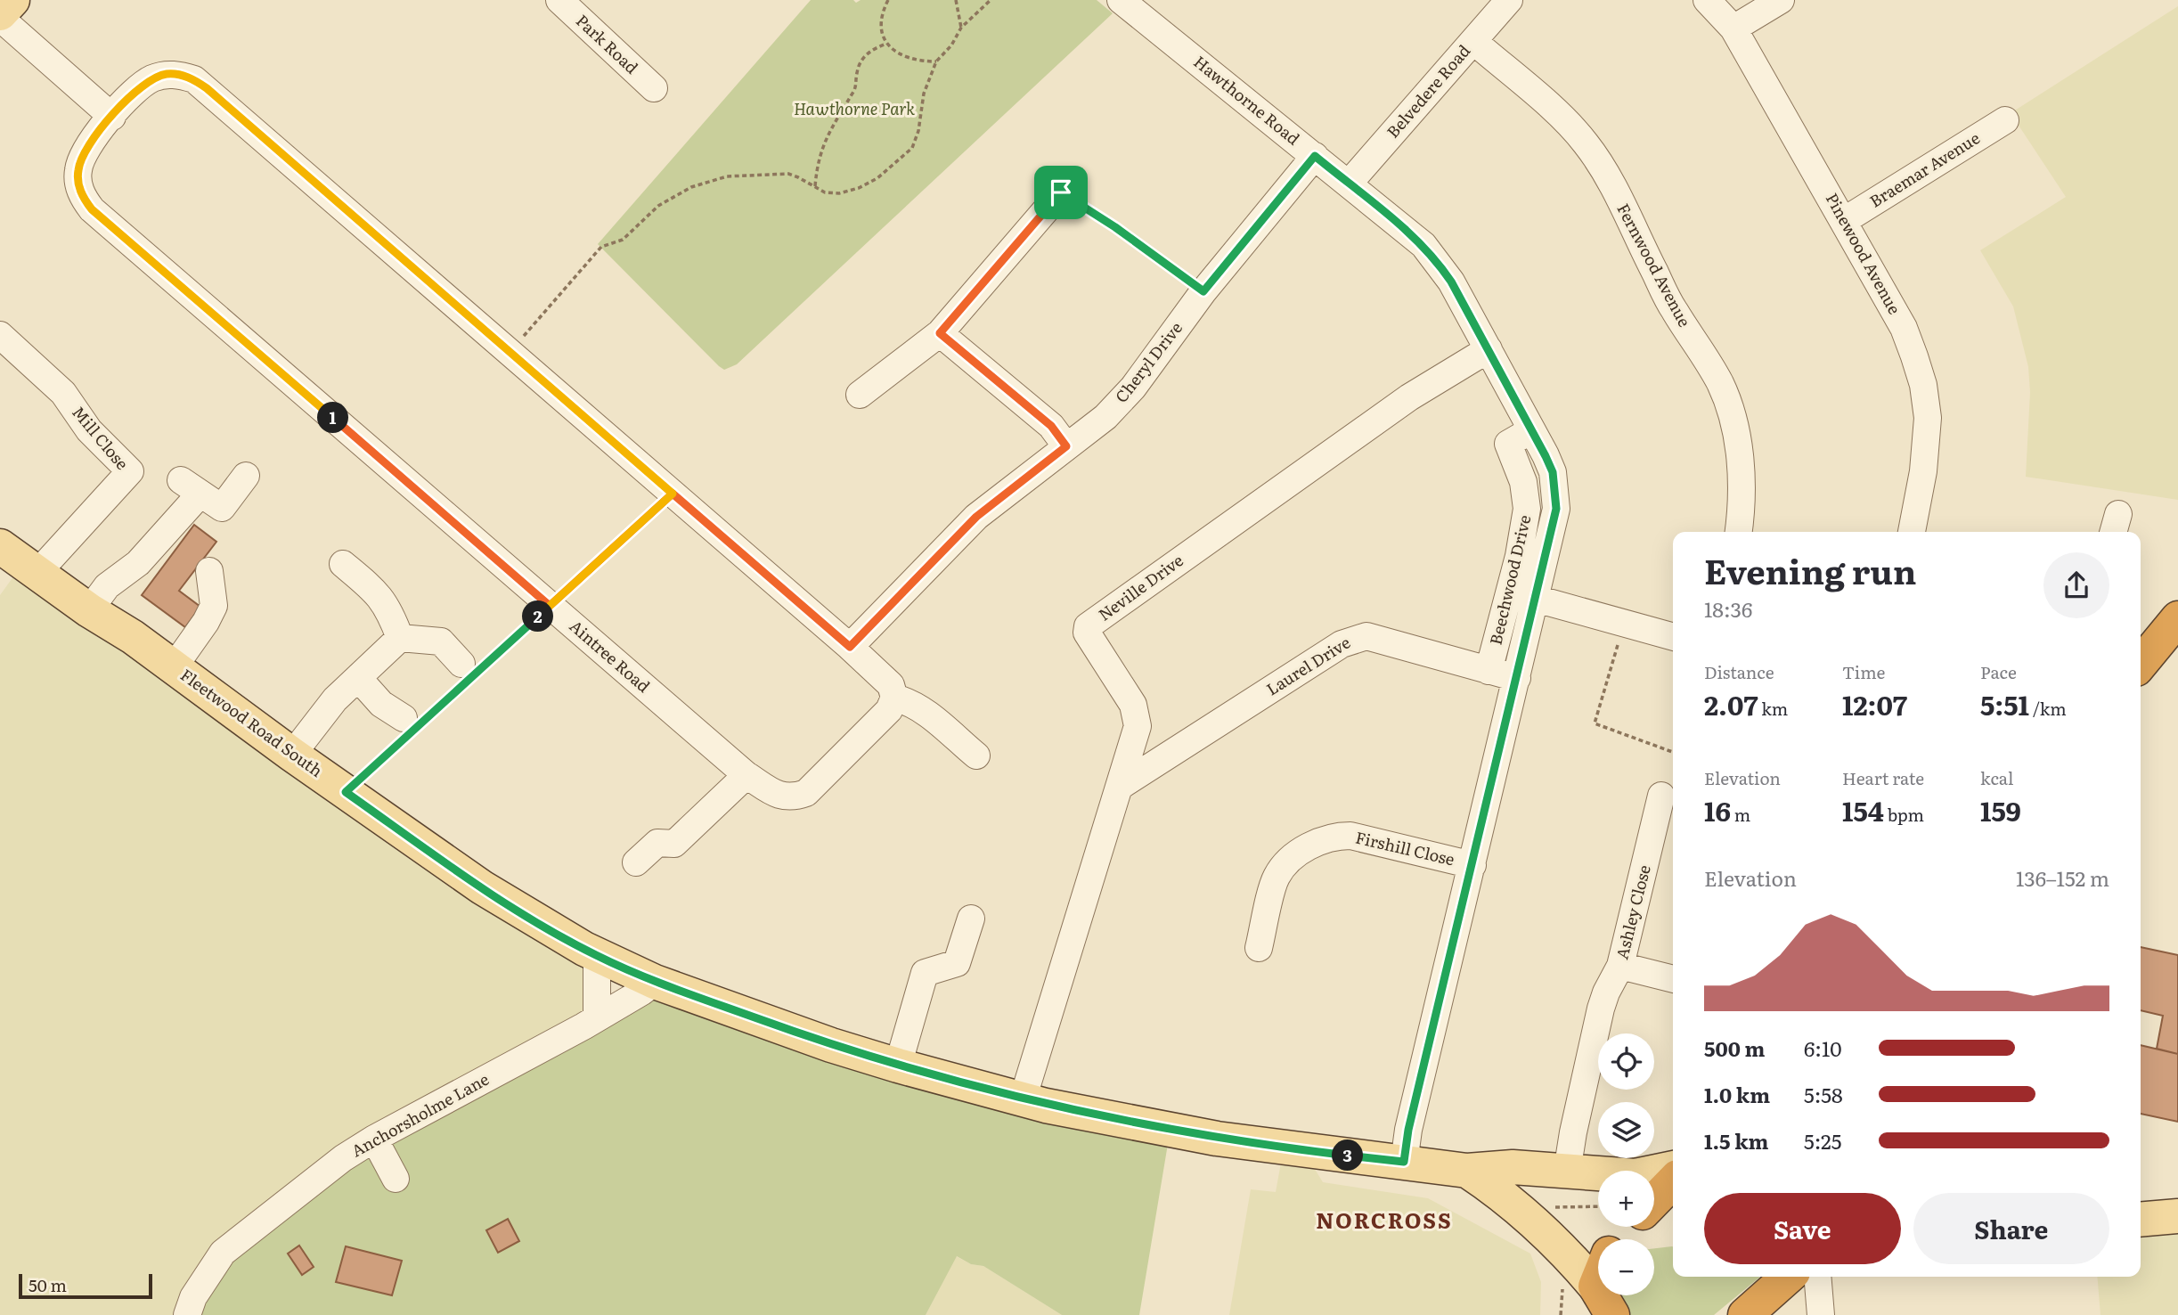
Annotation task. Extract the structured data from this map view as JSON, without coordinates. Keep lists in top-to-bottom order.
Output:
{
  "streets": {
    "main road": ["Fleetwood Road South"],
    "street": [
      "Park Road",
      "Belvedere Road",
      "Hawthorne Road",
      "Braemar Avenue",
      "Pinewood Avenue",
      "Fernwood Avenue",
      "Cheryl Drive",
      "Mill Close",
      "Beechwood Drive",
      "Neville Drive",
      "Aintree Road",
      "Laurel Drive",
      "Firshill Close",
      "Ashley Close",
      "Anchorsholme Lane"
    ]
  },
  "crossings": [
    ["Belvedere Road", "Hawthorne Road"],
    ["Belvedere Road", "Fernwood Avenue"],
    ["Hawthorne Road", "Cheryl Drive"],
    ["Hawthorne Road", "Beechwood Drive"],
    ["Hawthorne Road", "Neville Drive"],
    ["Braemar Avenue", "Pinewood Avenue"],
    ["Cheryl Drive", "Aintree Road"],
    ["Mill Close", "Fleetwood Road South"],
    ["Beechwood Drive", "Laurel Drive"],
    ["Beechwood Drive", "Fleetwood Road South"],
    ["Beechwood Drive", "Firshill Close"],
    ["Neville Drive", "Laurel Drive"],
    ["Neville Drive", "Fleetwood Road South"],
    ["Fleetwood Road South", "Ashley Close"],
    ["Fleetwood Road South", "Anchorsholme Lane"]
  ],
  "districts": ["NORCROSS"],
  "parks": ["Hawthorne Park"],
  "scale_bar": "50 m",
  "page": {
    "pins": ["1", "2", "3"],
    "heading": ["Evening run", "18:36"],
    "stats": [
      ["Distance", "2.07 km"],
      ["Time", "12:07"],
      ["Pace", "5:51 /km"],
      ["Elevation", "16 m"],
      ["Heart rate", "154 bpm"],
      ["kcal", "159"]
    ],
    "chart": ["Elevation", "136–152 m"],
    "list": [
      {
        "name": "500 m",
        "note": "6:10"
      },
      {
        "name": "1.0 km",
        "note": "5:58"
      },
      {
        "name": "1.5 km",
        "note": "5:25"
      }
    ],
    "map_buttons": ["+", "−"],
    "buttons": ["Save", "Share"],
    "scale": "50 m"
  }
}
